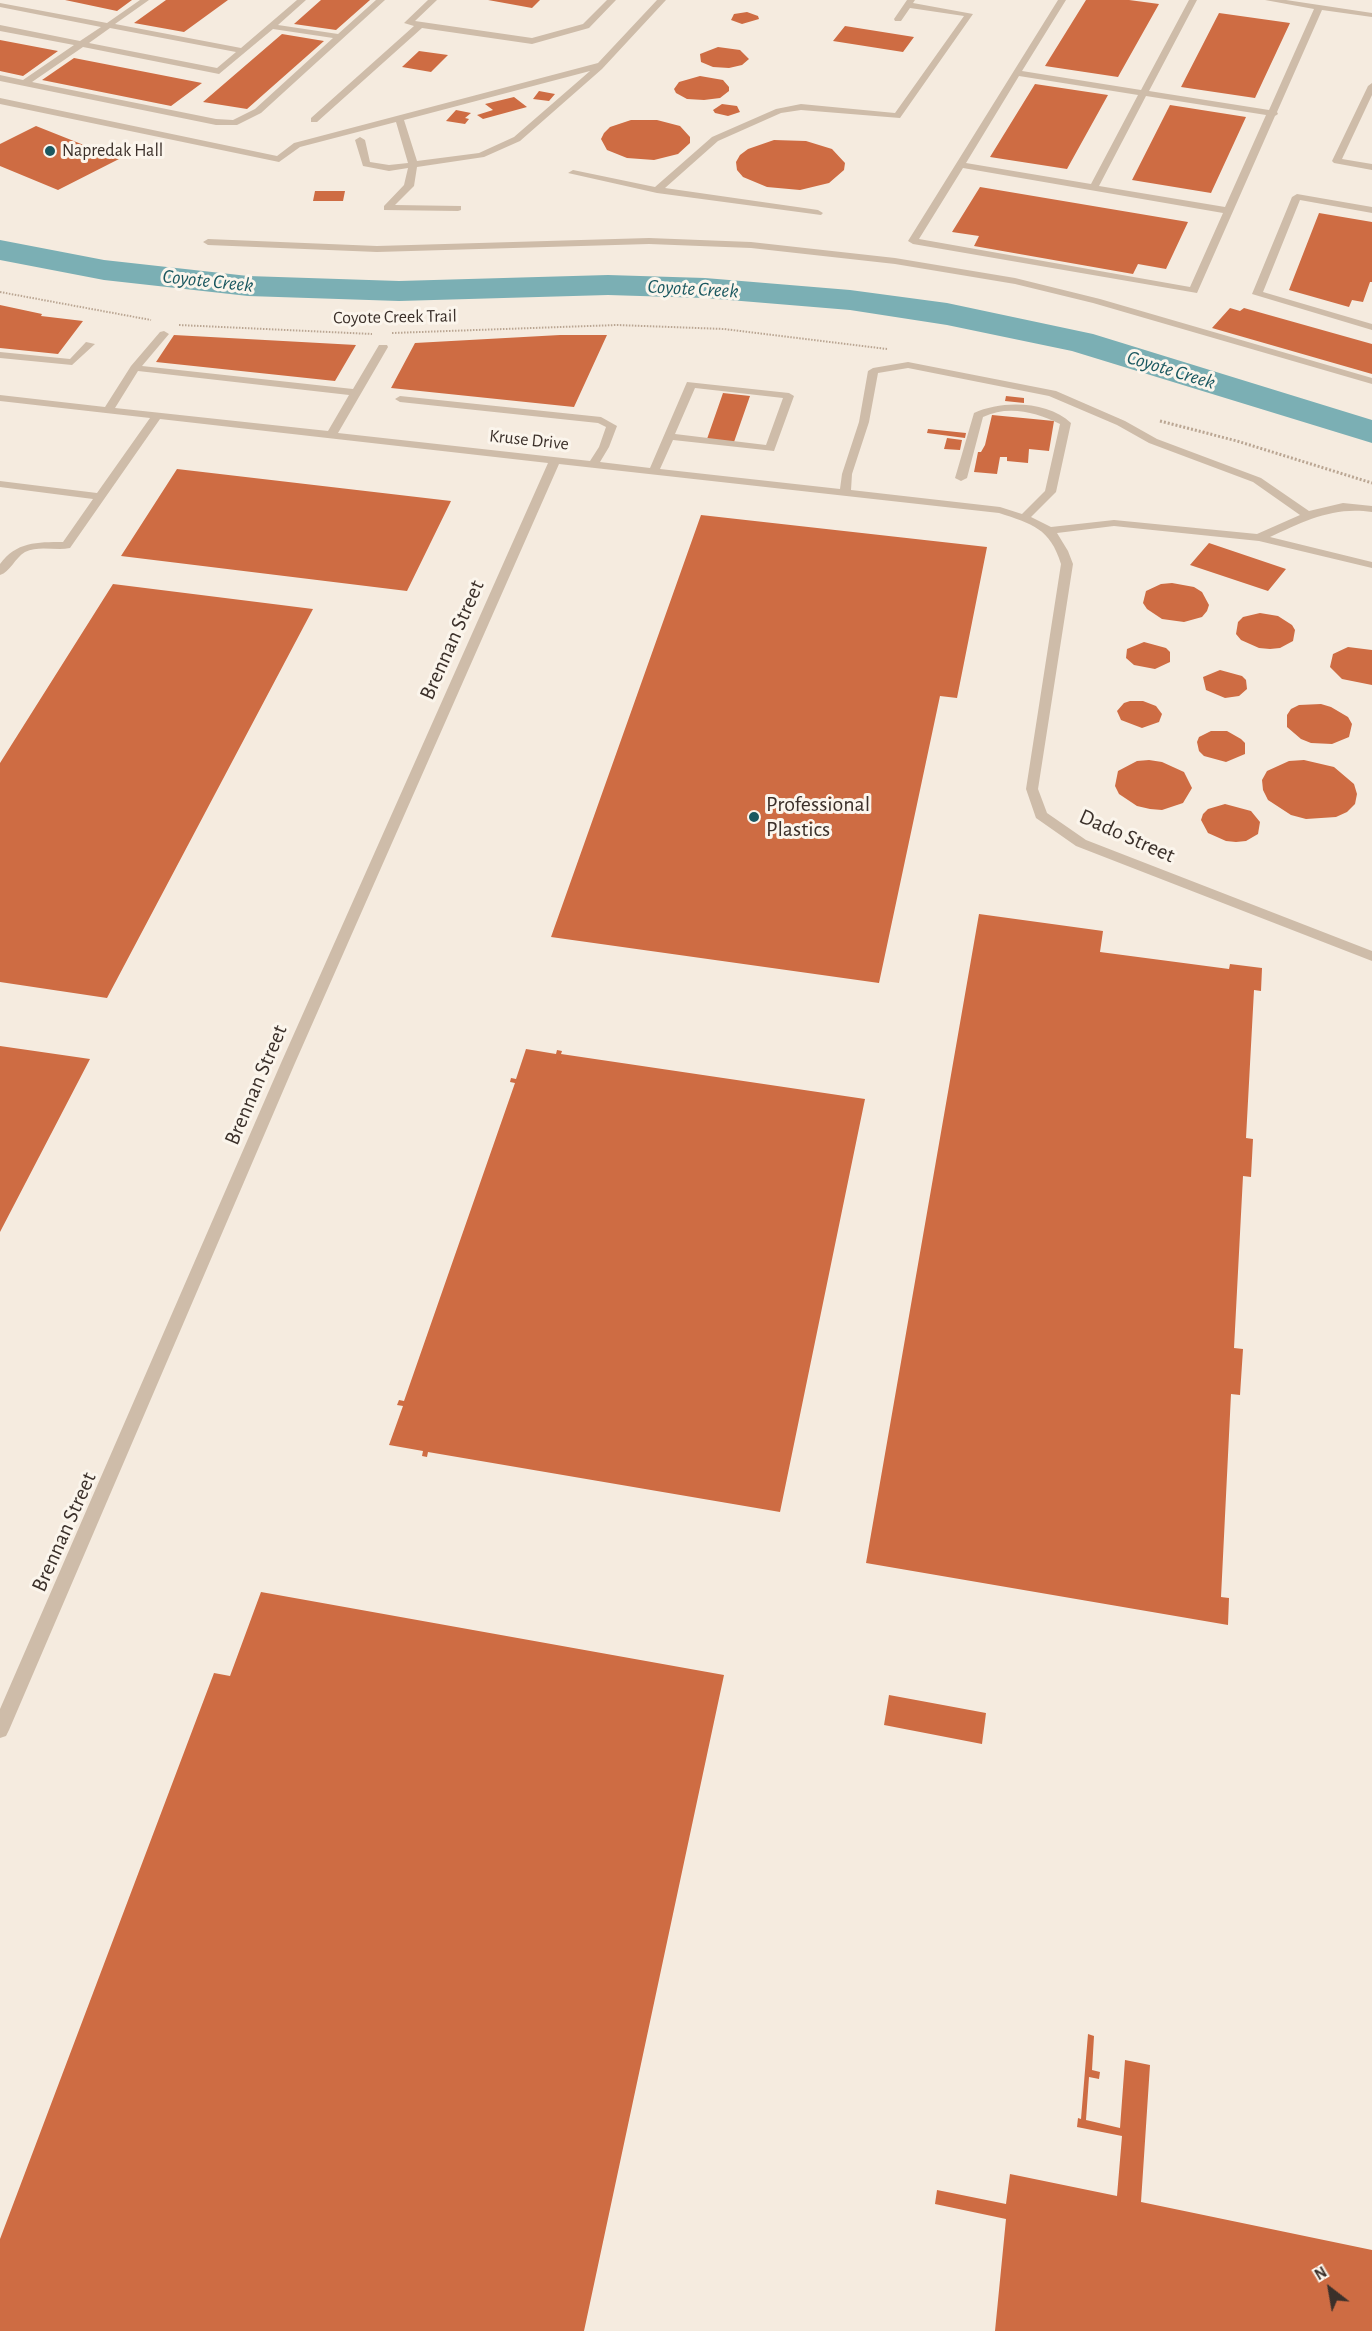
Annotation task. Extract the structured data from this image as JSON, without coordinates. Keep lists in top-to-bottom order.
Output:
{
  "streets": {
    "street": ["Kruse Drive", "Brennan Street", "Dado Street"],
    "path": ["Coyote Creek Trail"]
  },
  "crossings": [
    ["Kruse Drive", "Brennan Street"],
    ["Kruse Drive", "Dado Street"]
  ],
  "water": ["Coyote Creek"],
  "places": ["Napredak Hall", "Professional Plastics"],
  "north": "top left"
}
